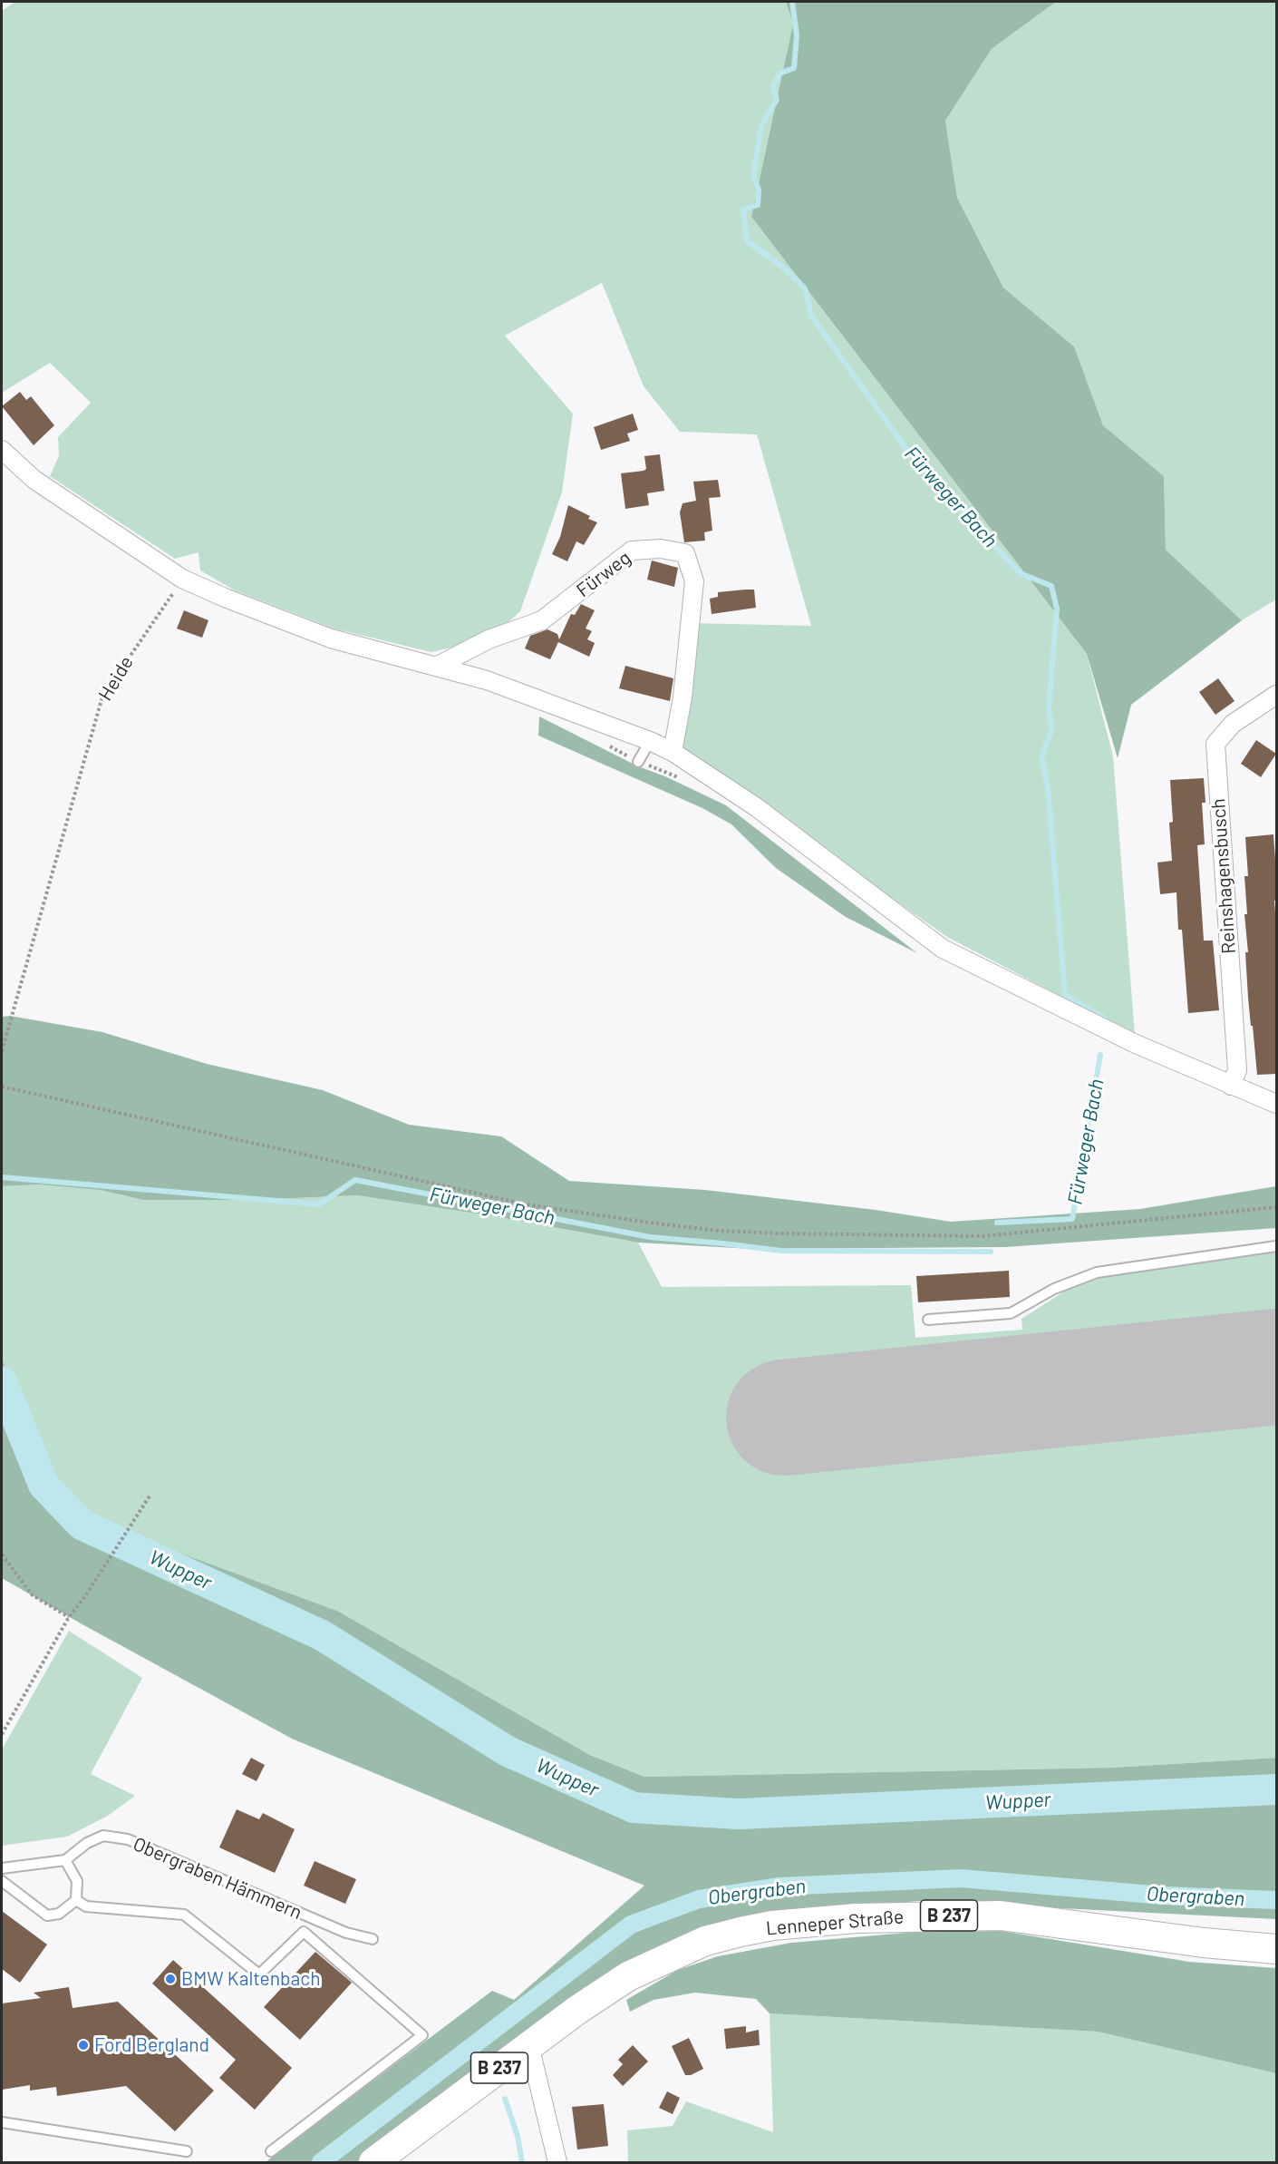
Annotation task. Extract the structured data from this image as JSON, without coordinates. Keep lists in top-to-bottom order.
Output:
{
  "streets": {
    "main road": ["B 237", "Lenneper Straße"],
    "street": ["Fürweg", "Reinshagensbusch"],
    "lane": ["Obergraben Hämmern"],
    "path": ["Heide"]
  },
  "crossings": [
    ["B 237", "Lenneper Straße"]
  ],
  "water": ["Fürweger Bach", "Wupper", "Obergraben"],
  "places": ["BMW Kaltenbach", "Ford Bergland"]
}
